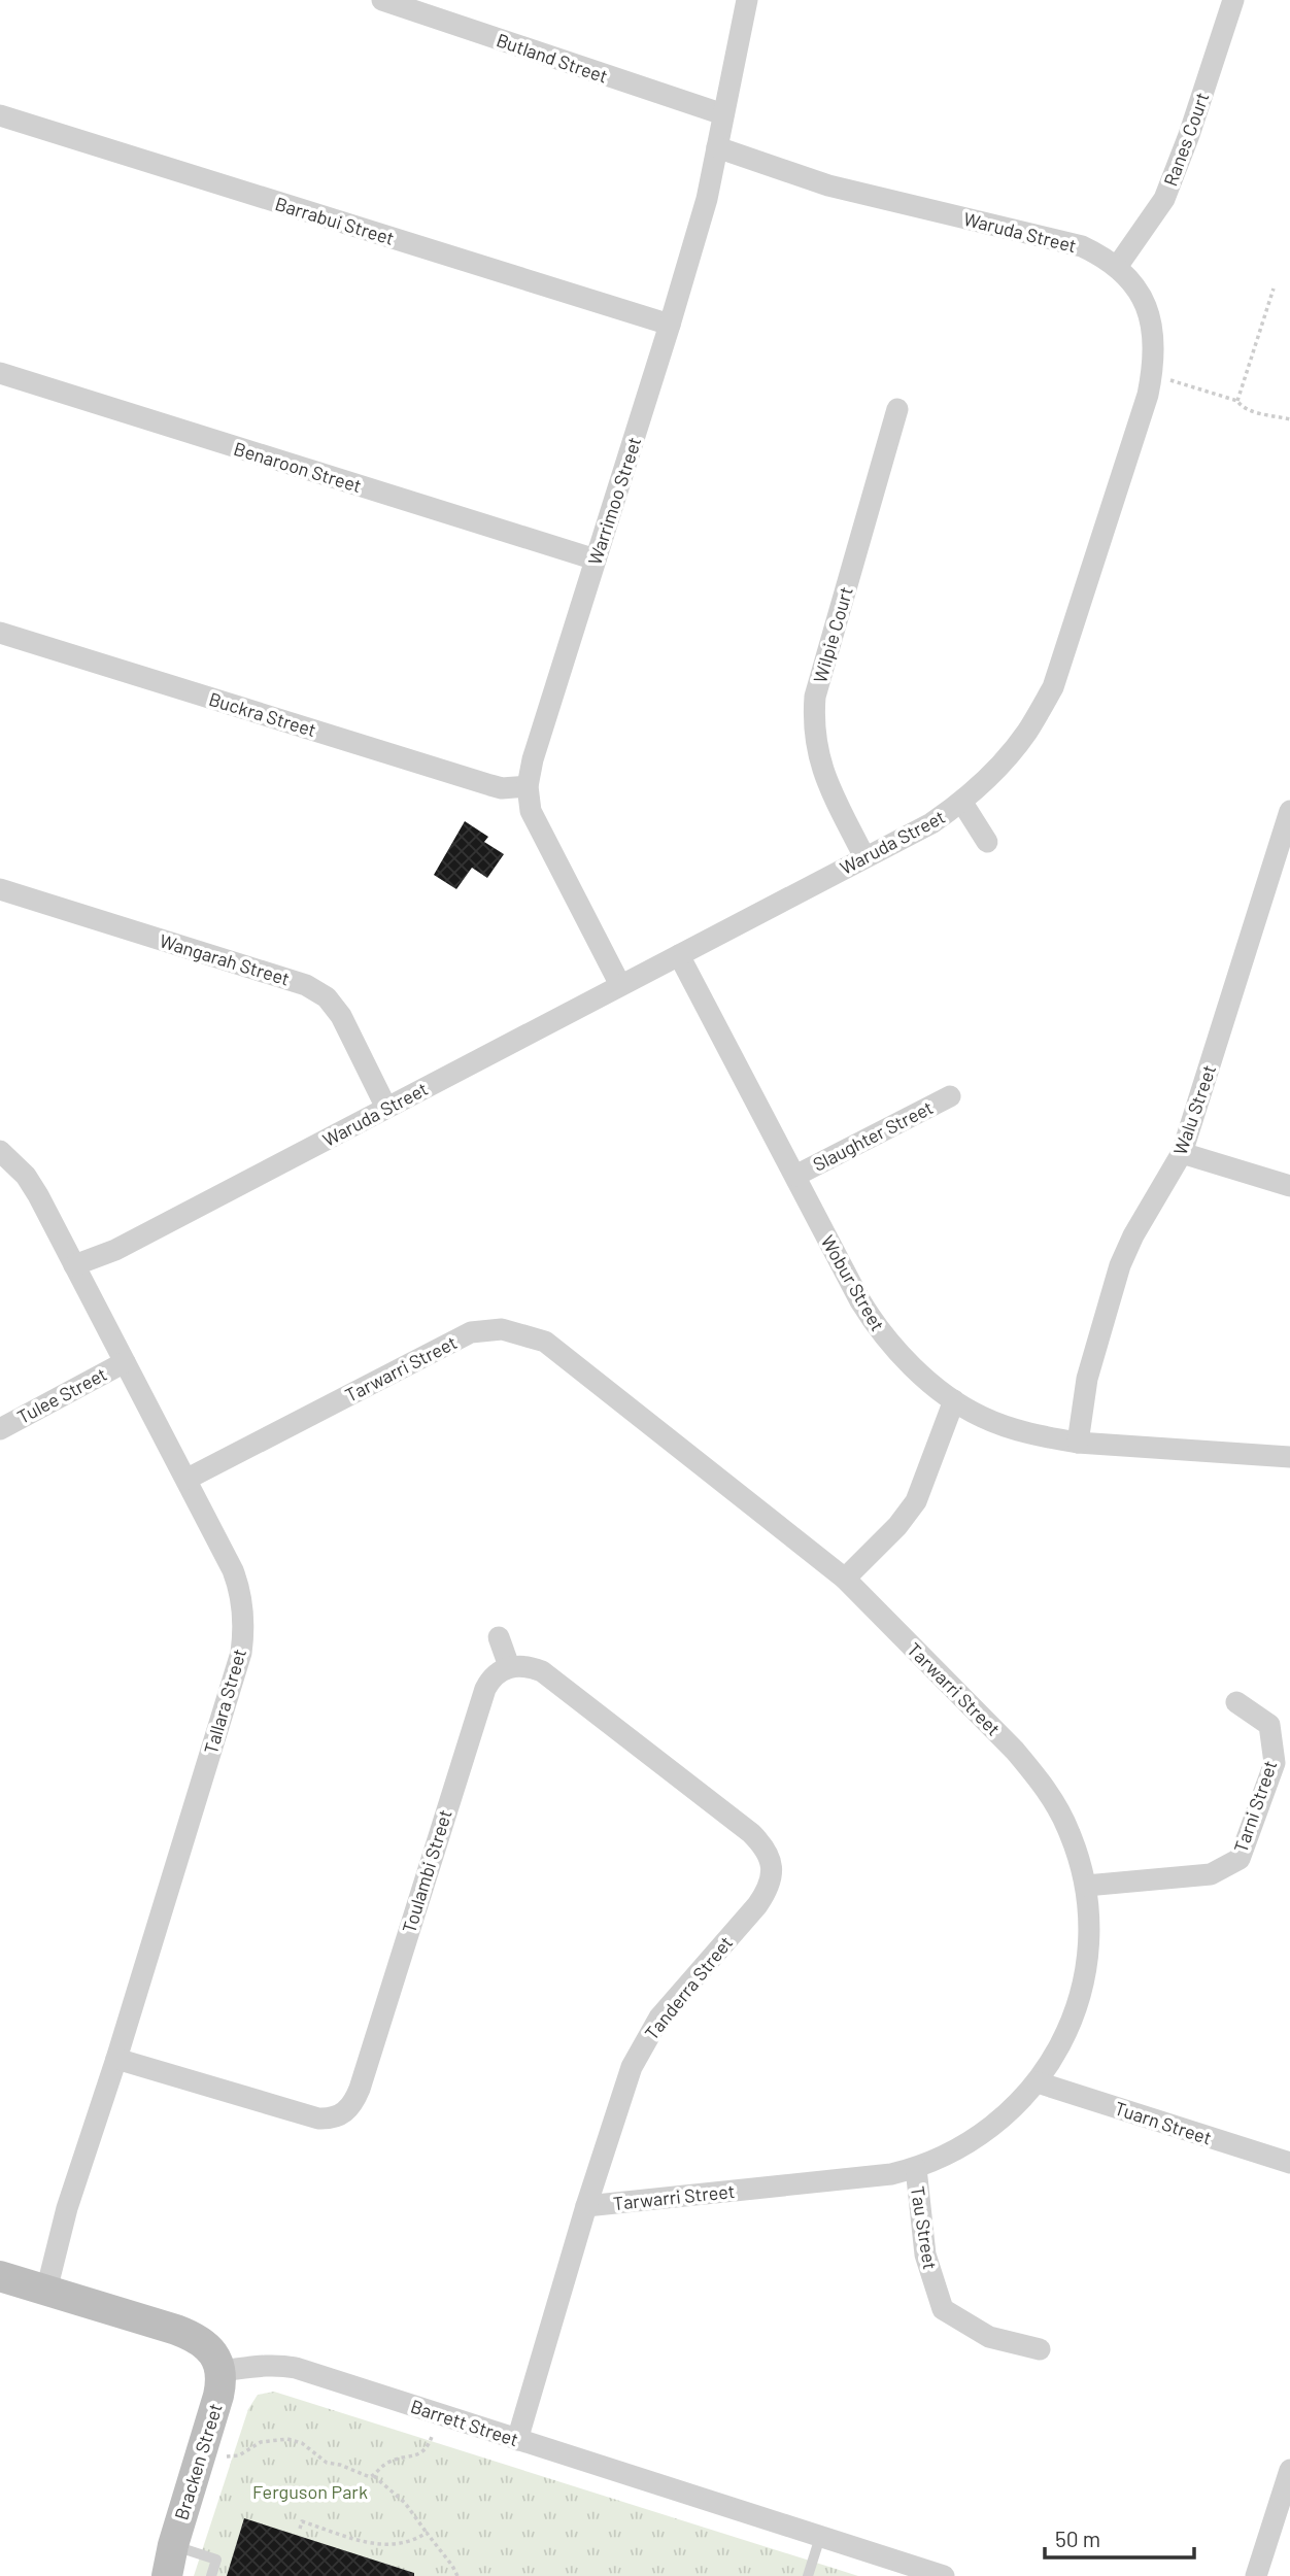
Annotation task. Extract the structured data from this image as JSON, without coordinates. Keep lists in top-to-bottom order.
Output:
{
  "streets": {
    "street": [
      "Butland Street",
      "Ranes Court",
      "Barrabui Street",
      "Waruda Street",
      "Benaroon Street",
      "Warrimoo Street",
      "Wilpie Court",
      "Buckra Street",
      "Wangarah Street",
      "Walu Street",
      "Slaughter Street",
      "Wobur Street",
      "Tarwarri Street",
      "Tulee Street",
      "Tallara Street",
      "Tarni Street",
      "Toulambi Street",
      "Tanderra Street",
      "Tuarn Street",
      "Tau Street",
      "Barrett Street",
      "Bracken Street"
    ]
  },
  "crossings": [
    ["Butland Street", "Warrimoo Street"],
    ["Ranes Court", "Waruda Street"],
    ["Barrabui Street", "Warrimoo Street"],
    ["Waruda Street", "Warrimoo Street"],
    ["Waruda Street", "Wilpie Court"],
    ["Waruda Street", "Wangarah Street"],
    ["Waruda Street", "Wobur Street"],
    ["Waruda Street", "Tallara Street"],
    ["Benaroon Street", "Warrimoo Street"],
    ["Warrimoo Street", "Buckra Street"],
    ["Walu Street", "Wobur Street"],
    ["Slaughter Street", "Wobur Street"],
    ["Tarwarri Street", "Tallara Street"],
    ["Tarwarri Street", "Tarni Street"],
    ["Tarwarri Street", "Tanderra Street"],
    ["Tarwarri Street", "Tuarn Street"],
    ["Tarwarri Street", "Tau Street"],
    ["Tulee Street", "Tallara Street"],
    ["Tallara Street", "Toulambi Street"],
    ["Toulambi Street", "Tanderra Street"],
    ["Tanderra Street", "Barrett Street"],
    ["Barrett Street", "Bracken Street"]
  ],
  "parks": ["Ferguson Park"],
  "scale_bar": "50 m"
}
